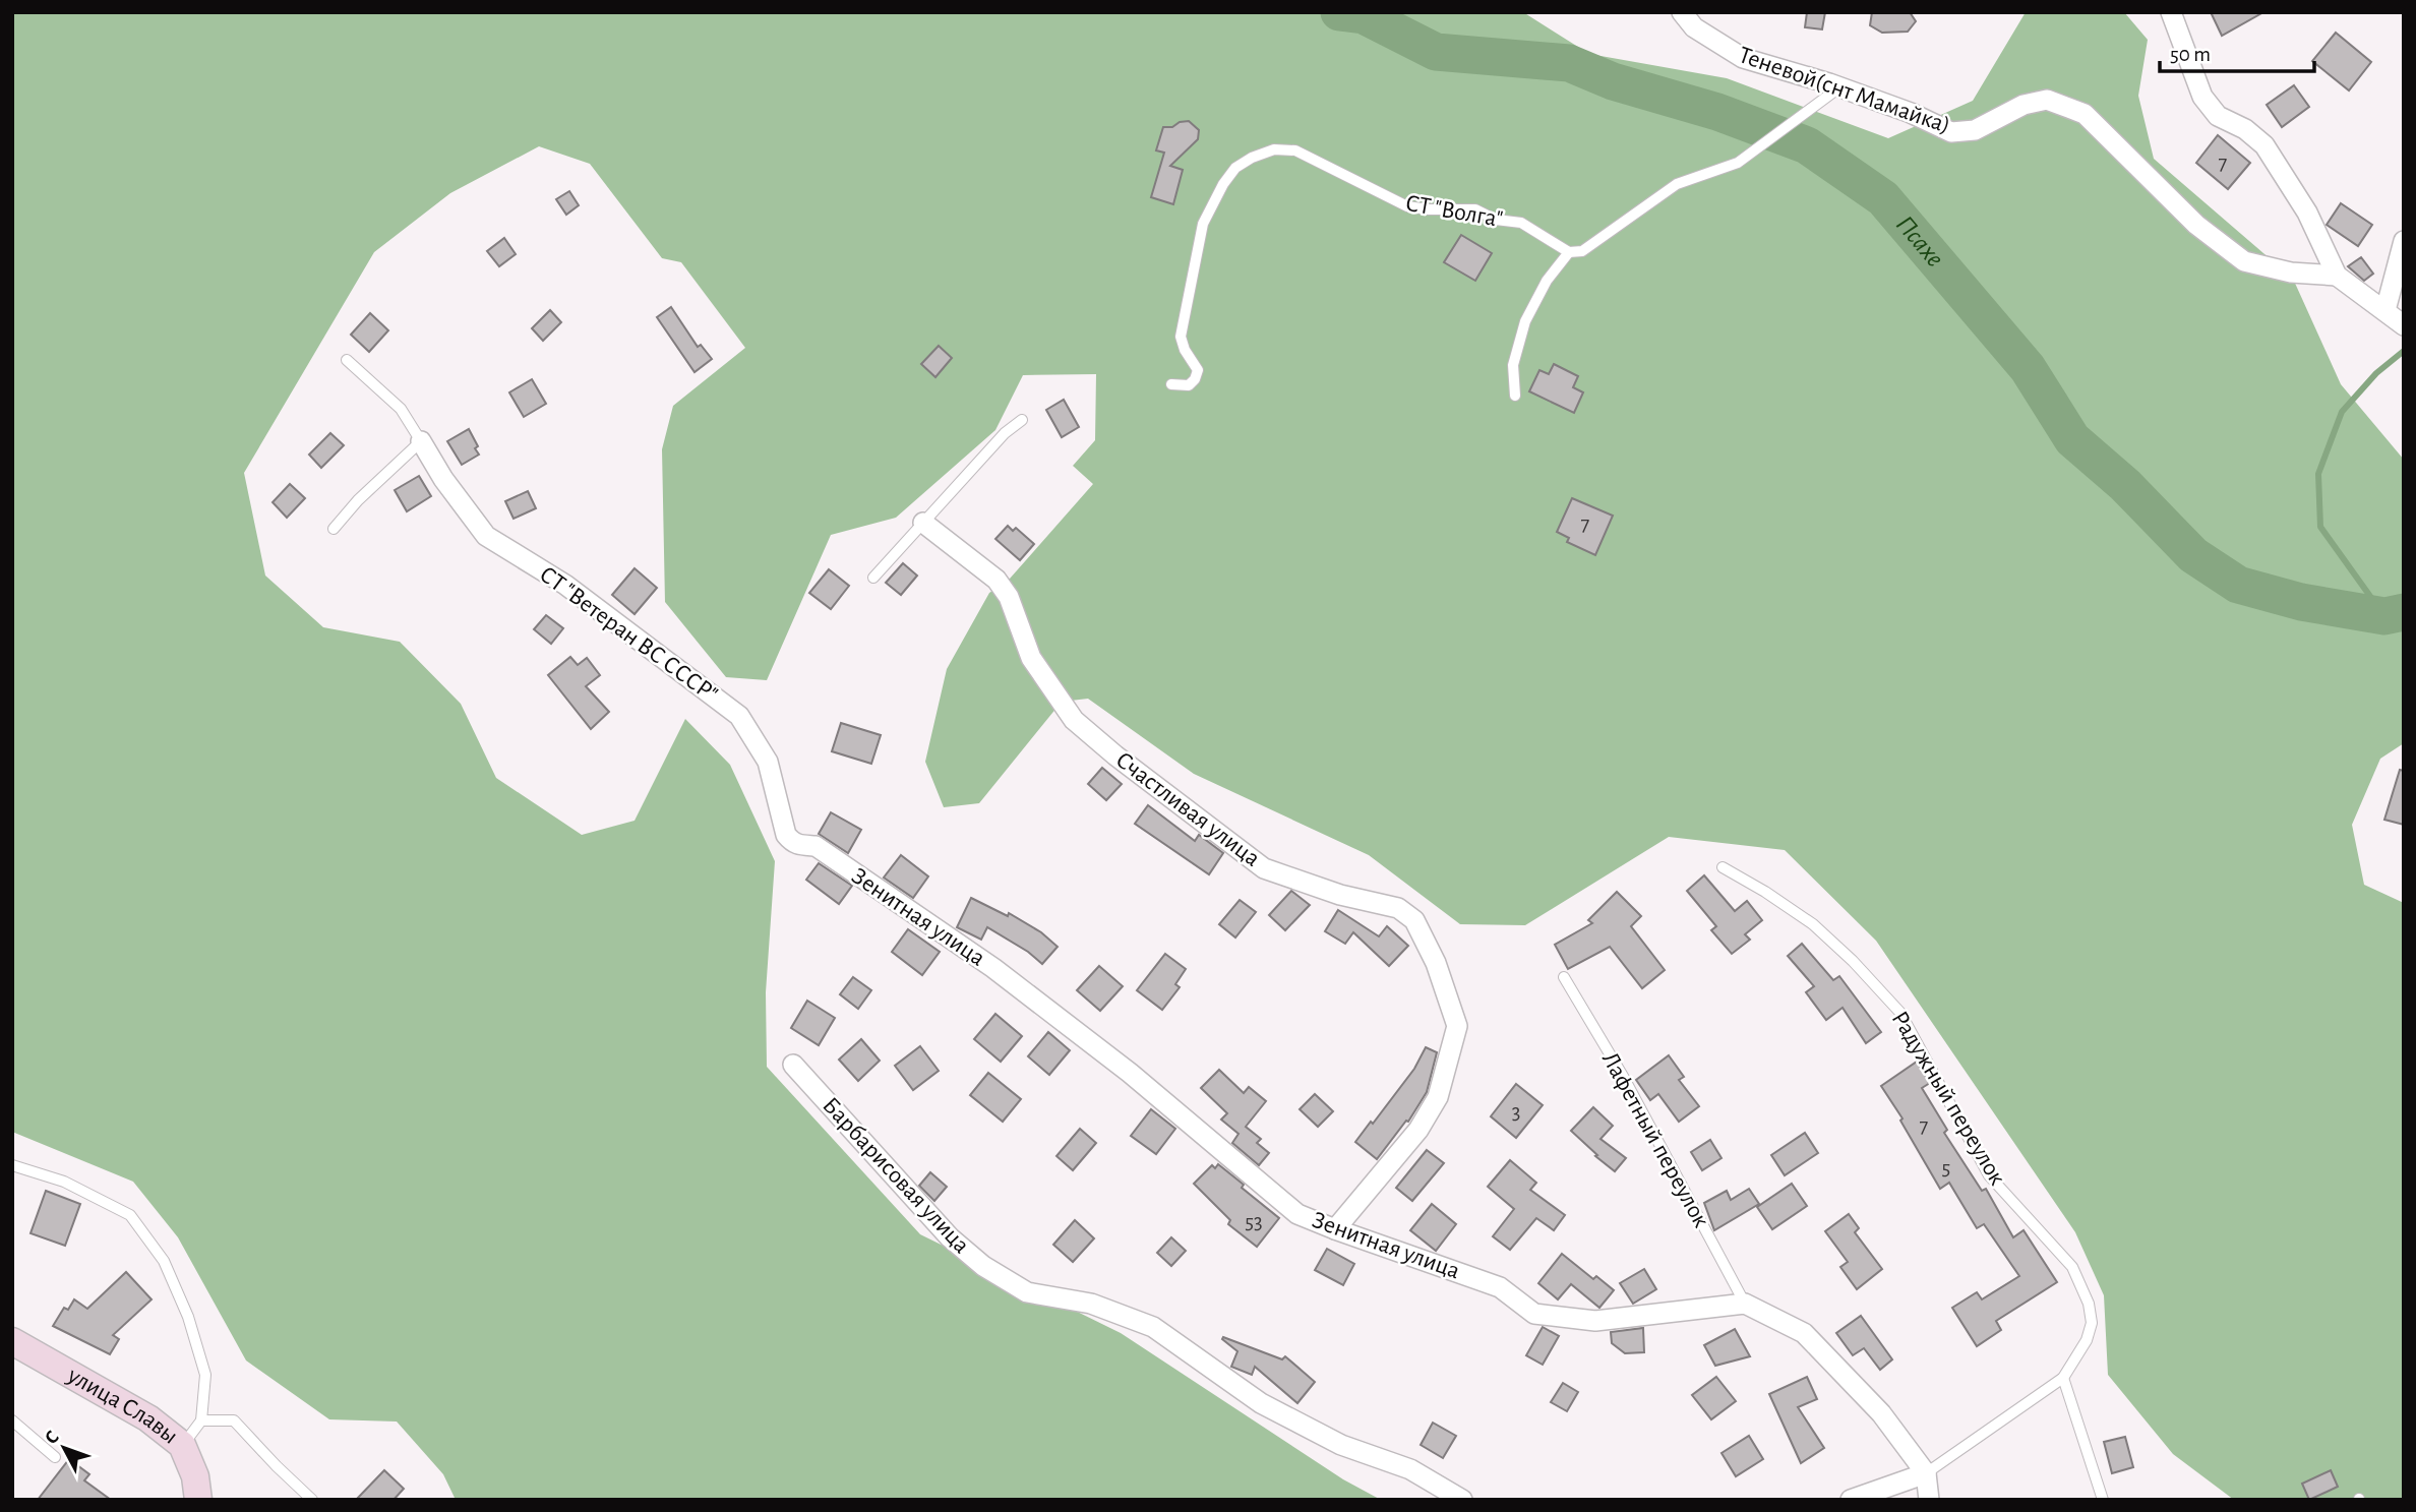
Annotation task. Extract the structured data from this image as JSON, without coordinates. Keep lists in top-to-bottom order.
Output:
{
  "streets": {
    "street": [
      "Теневой(снт Мамайка)",
      "СТ \"Ветеран ВС СССР\"",
      "Счастливая улица",
      "Зенитная улица",
      "Барбарисовая улица",
      "улица Славы"
    ],
    "lane": ["СТ \"Волга\"", "Радужный переулок", "Лафетный переулок"]
  },
  "crossings": [
    ["СТ \"Ветеран ВС СССР\"", "Зенитная улица"],
    ["Счастливая улица", "Зенитная улица"],
    ["Зенитная улица", "Лафетный переулок"]
  ],
  "water": ["Псахе"],
  "house_numbers": [
    "7",
    "7",
    "3",
    "7",
    "5",
    "53"
  ],
  "scale_bar": "50 m",
  "north": "top left"
}
